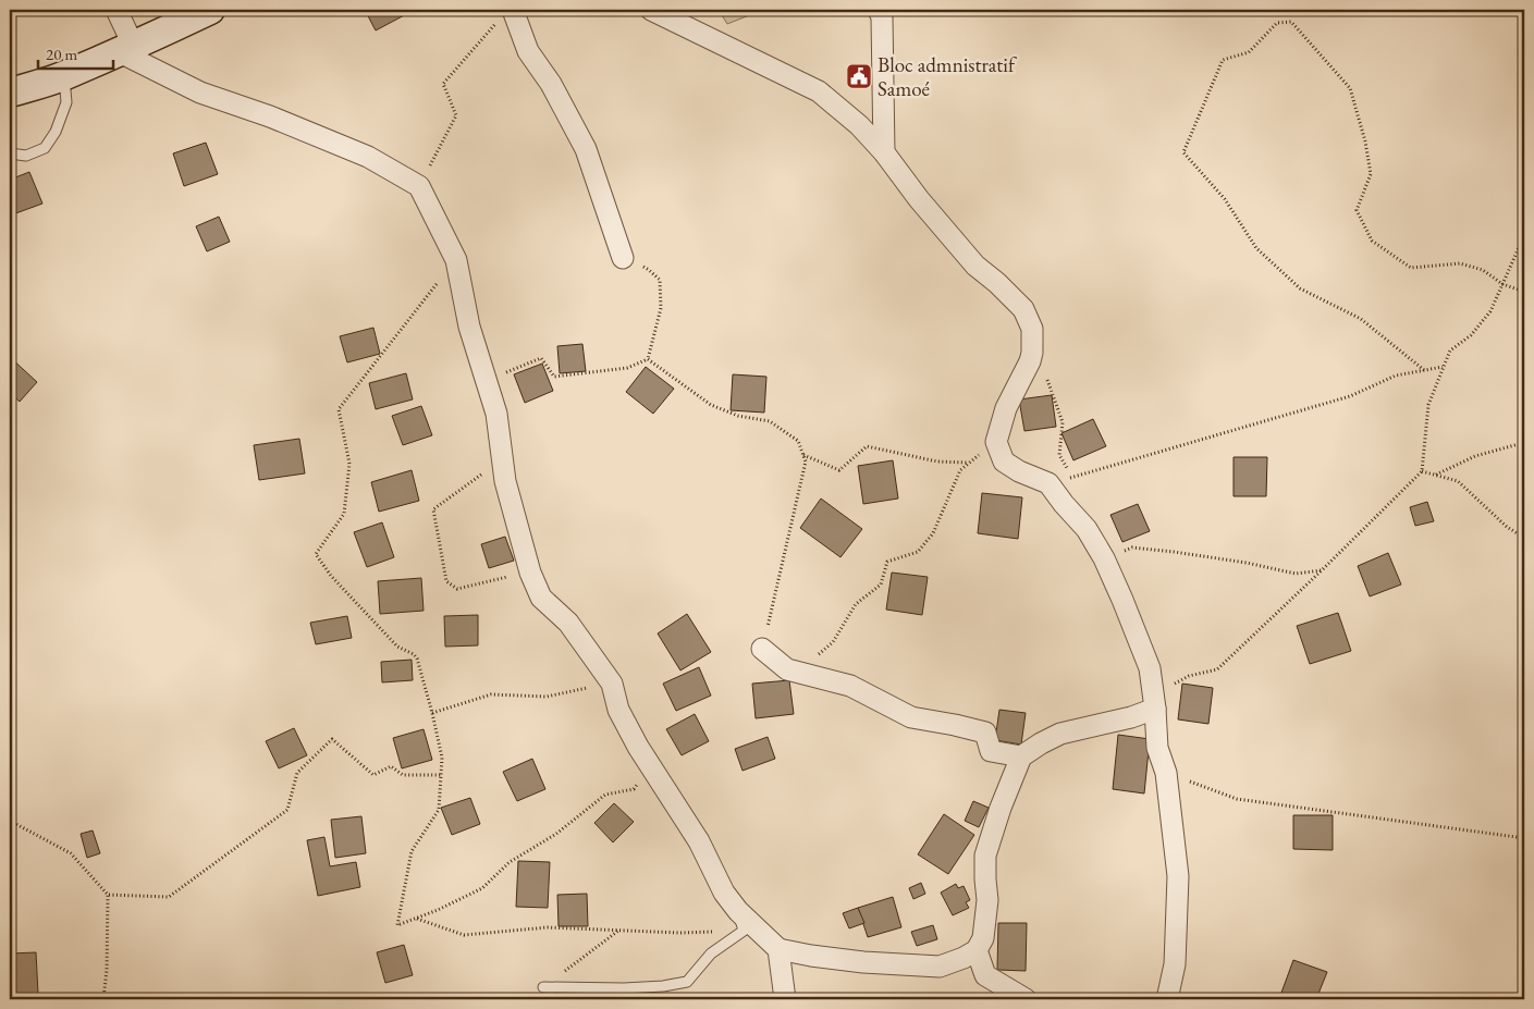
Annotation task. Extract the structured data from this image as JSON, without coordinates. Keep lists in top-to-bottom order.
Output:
{
  "places": {
    "public building": ["Bloc admnistratif Samoé"]
  },
  "scale_bar": "20 m"
}
